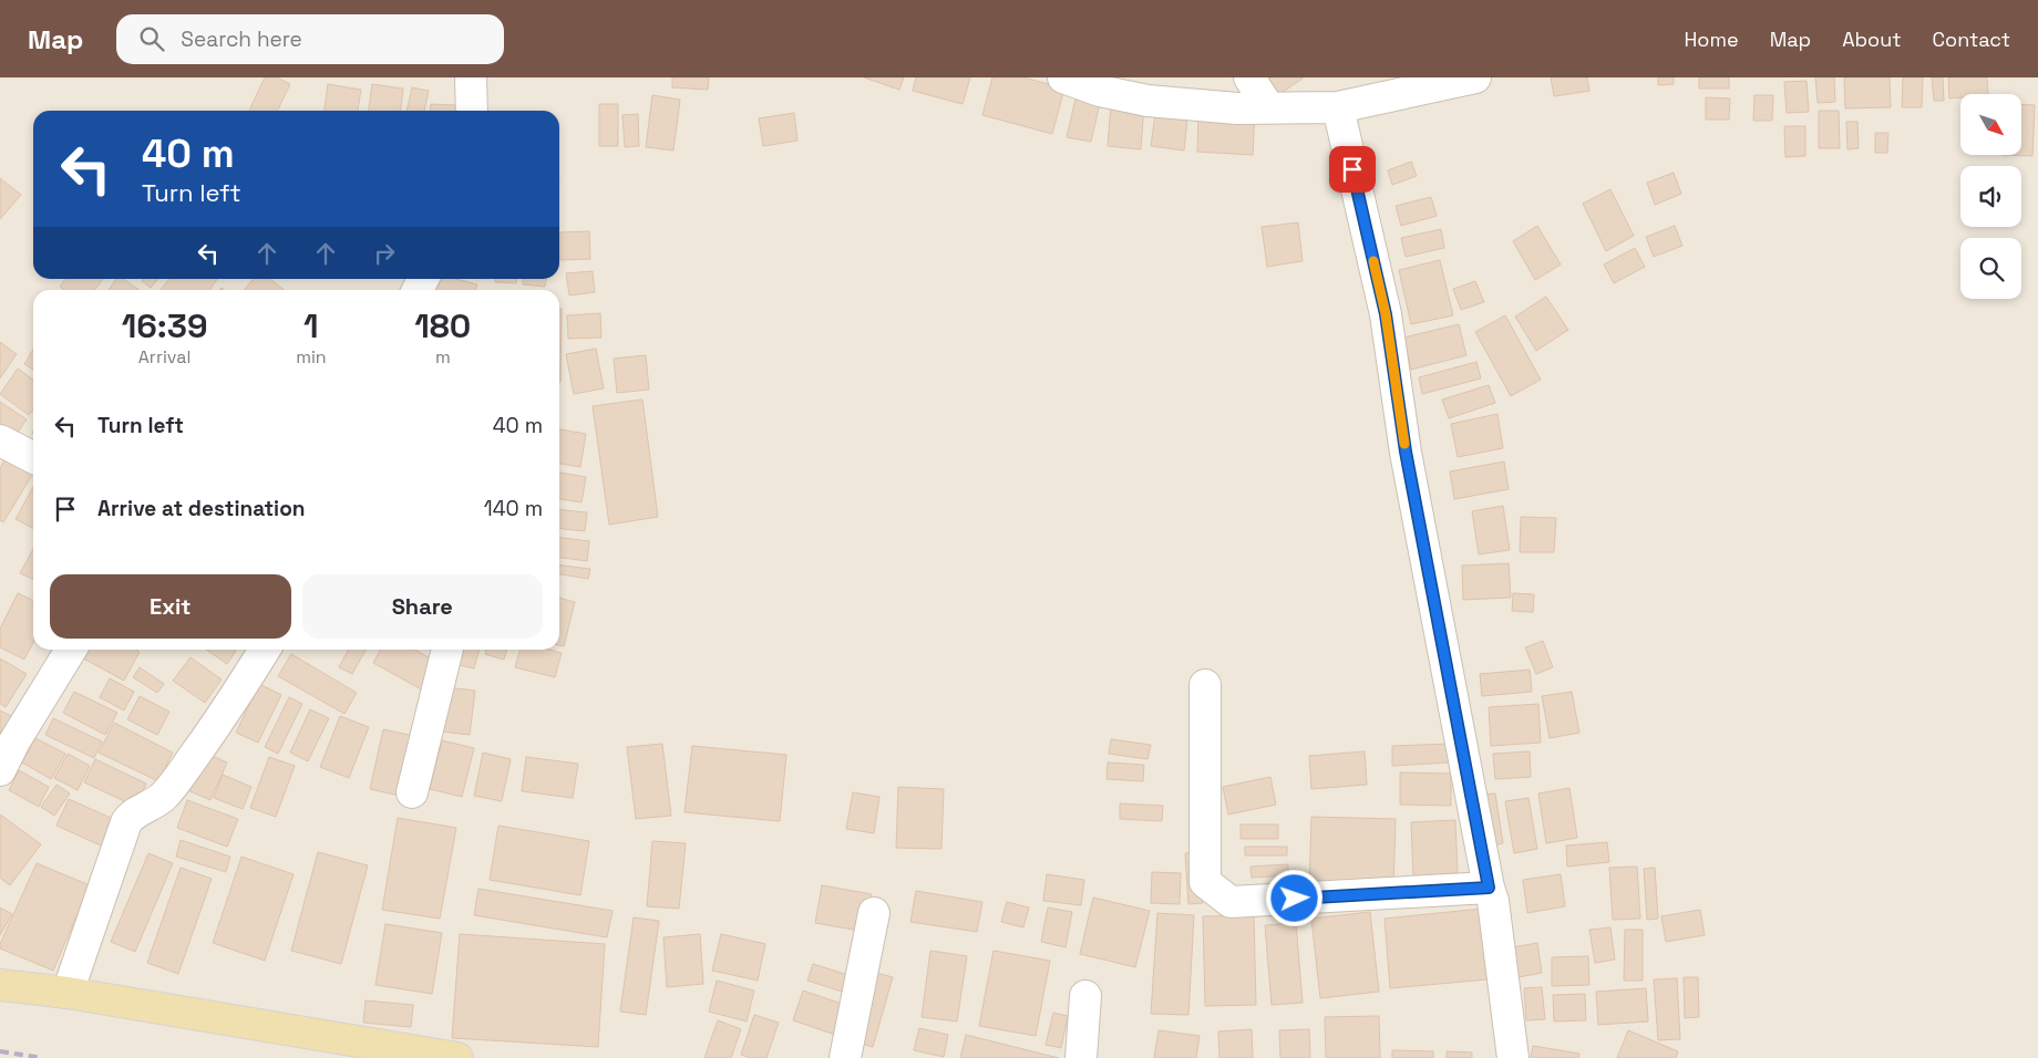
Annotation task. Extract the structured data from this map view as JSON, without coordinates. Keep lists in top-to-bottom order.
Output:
{
  "north": "bottom right",
  "page": {
    "header": "Map",
    "search": "Search here",
    "nav": [
      "Home",
      "Map",
      "About",
      "Contact"
    ],
    "turn": ["40 m", "Turn left"],
    "eta": [
      "16:39",
      "Arrival",
      "1",
      "min",
      "180",
      "m"
    ],
    "list": [
      {
        "name": "Turn left",
        "value": "40 m"
      },
      {
        "name": "Arrive at destination",
        "value": "140 m"
      }
    ],
    "buttons": ["Exit", "Share"]
  }
}
